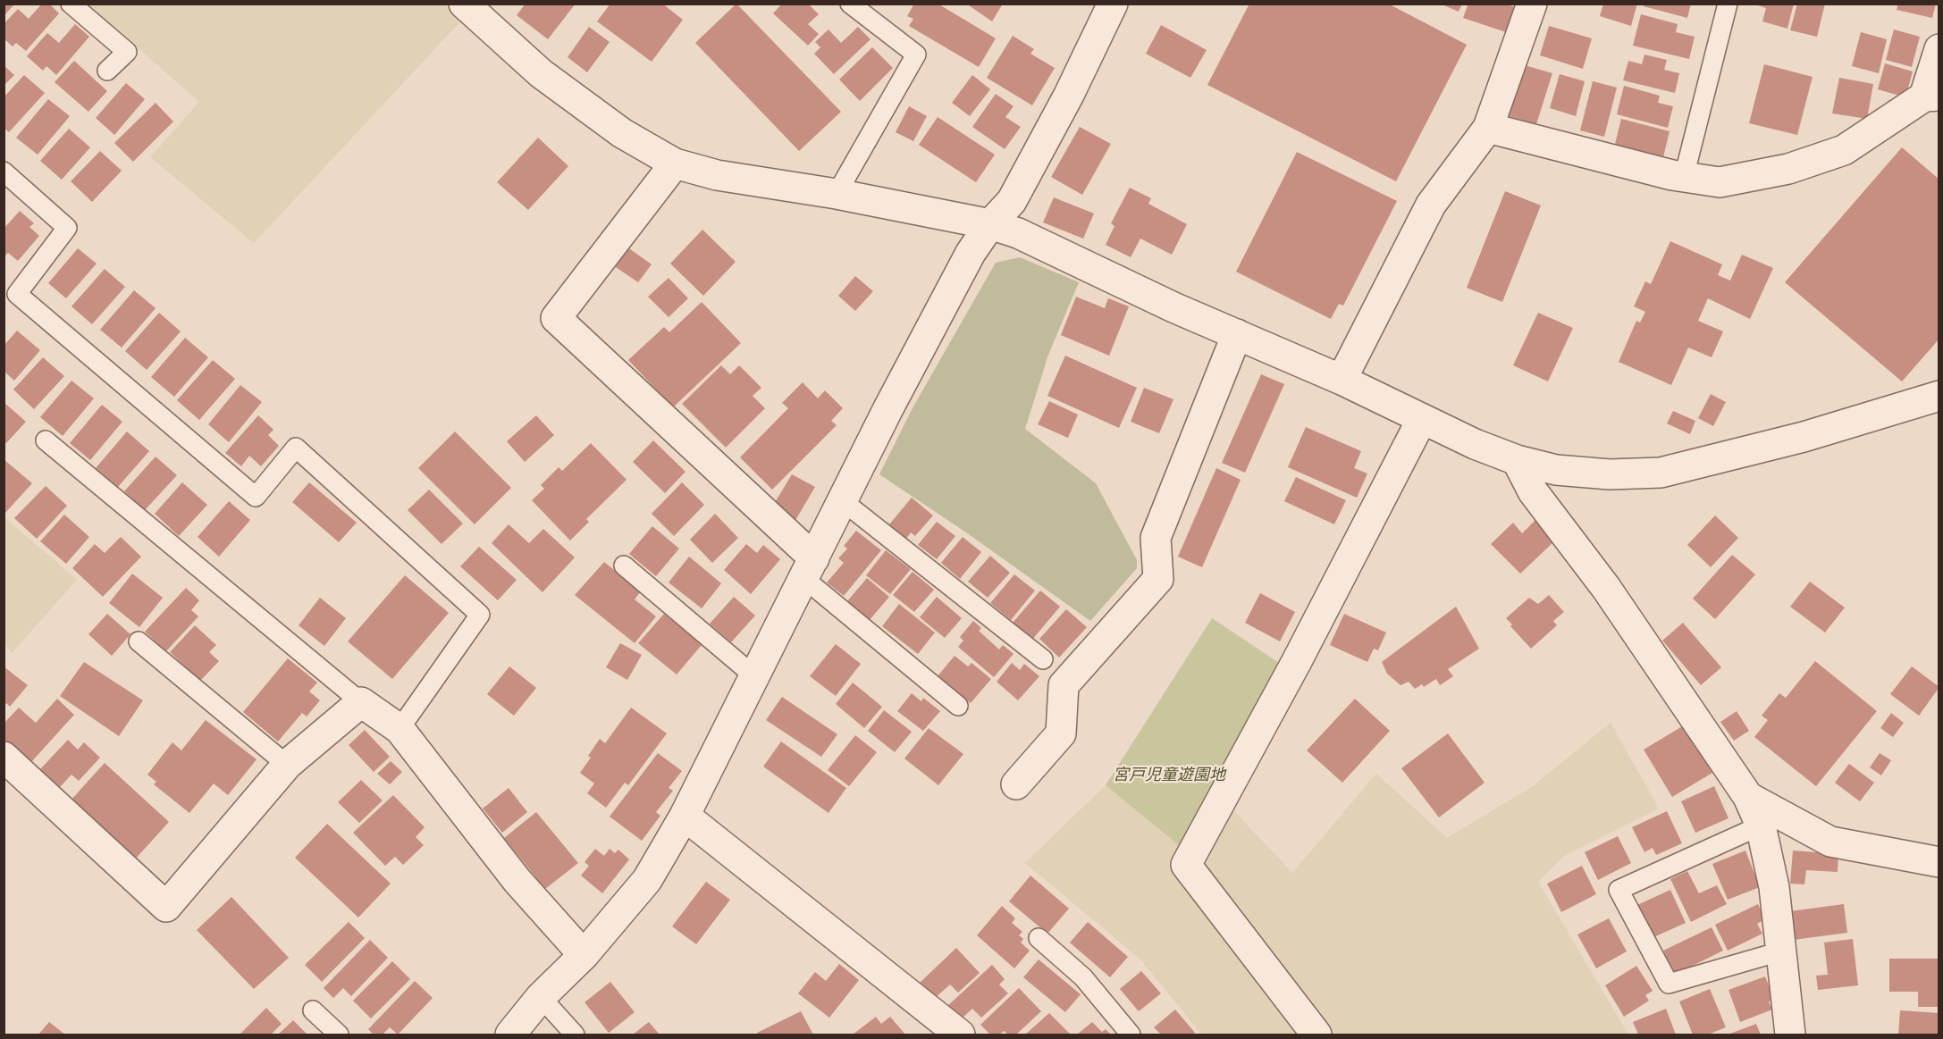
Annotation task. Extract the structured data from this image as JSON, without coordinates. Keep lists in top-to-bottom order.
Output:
{
  "parks": ["宮戸児童遊園地"]
}
